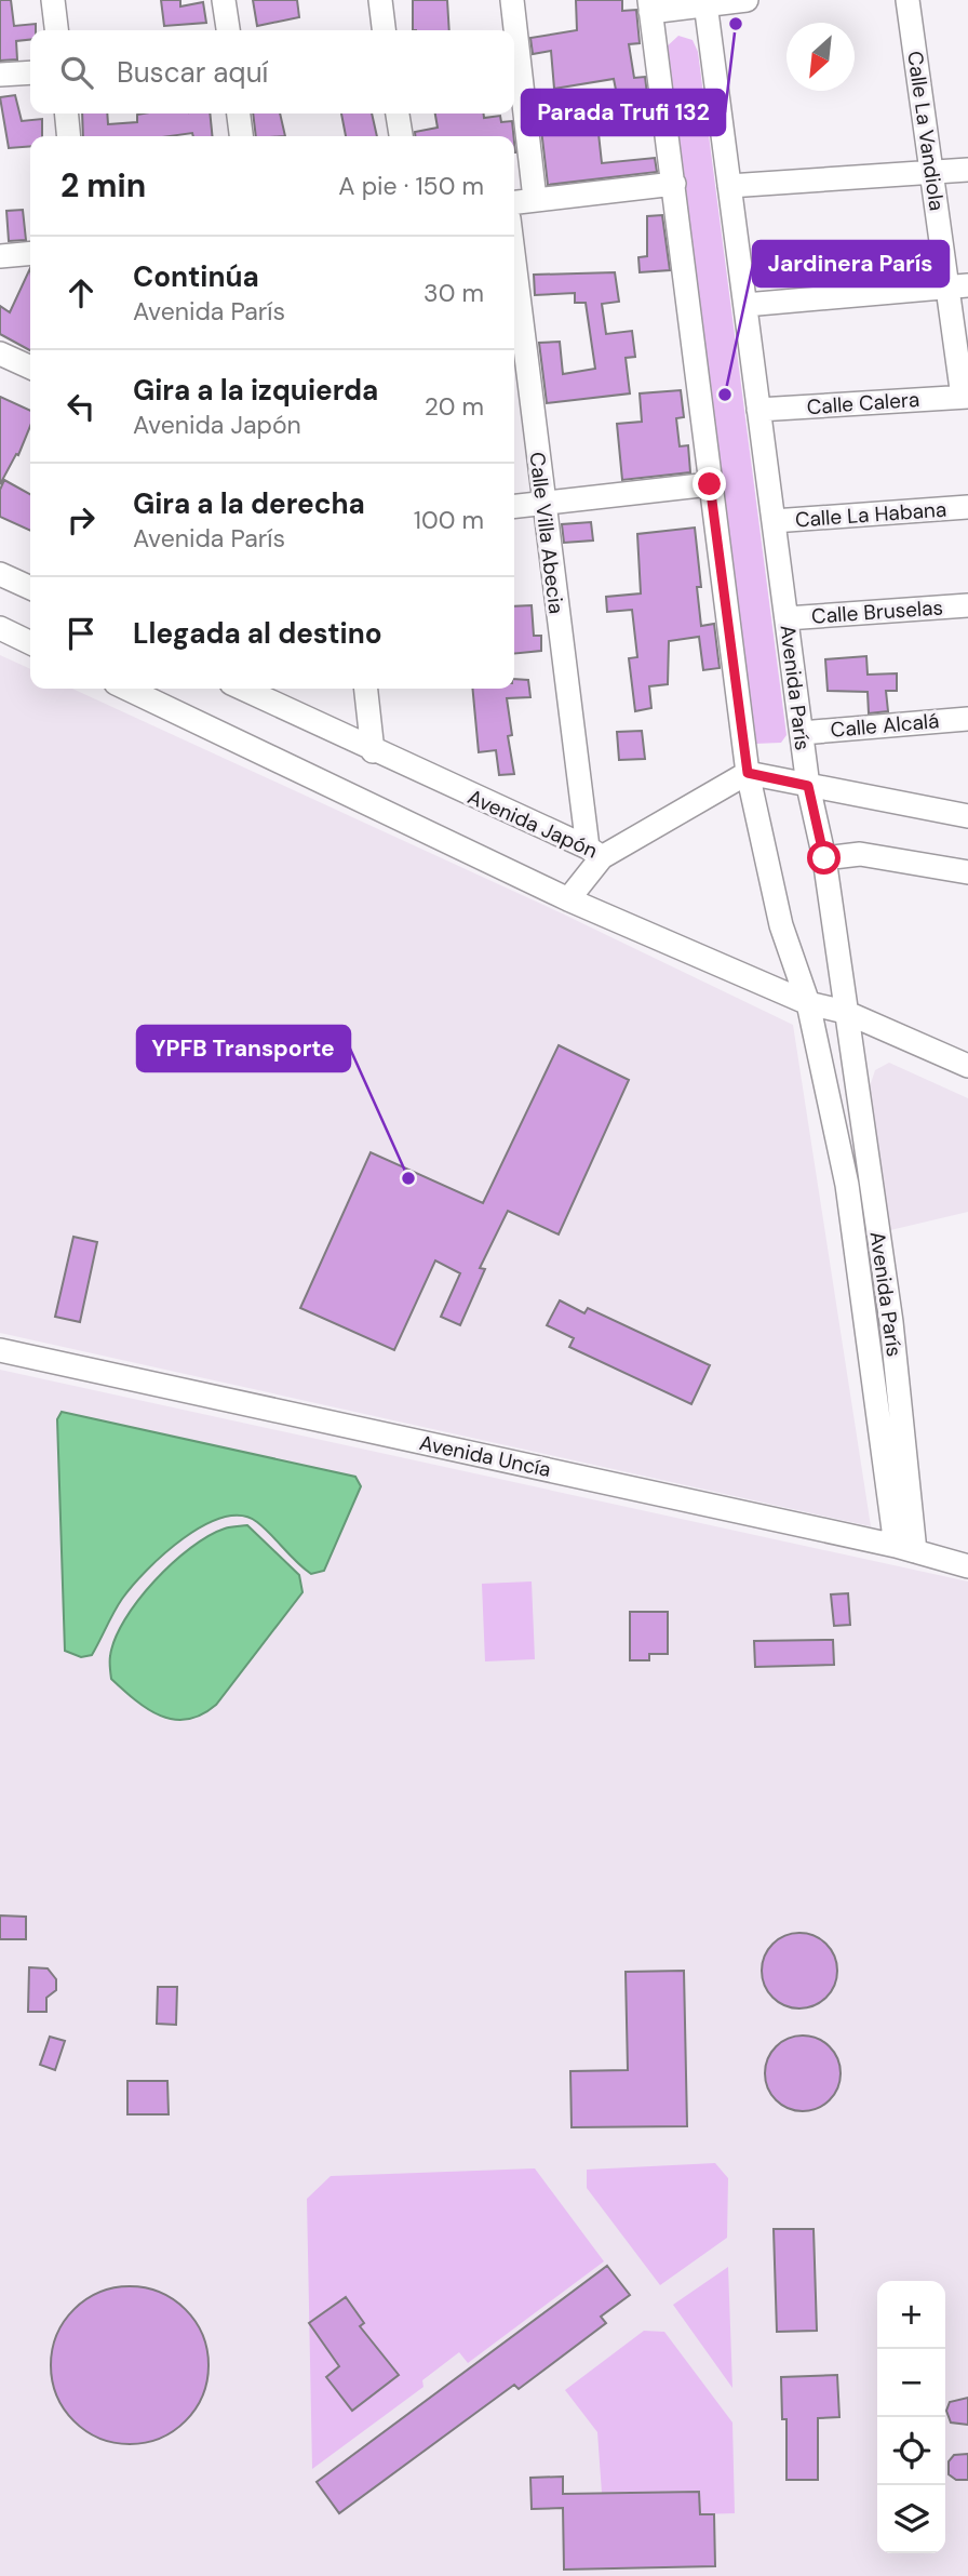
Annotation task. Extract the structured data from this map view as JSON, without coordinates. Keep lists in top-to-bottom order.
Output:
{
  "streets": {
    "street": [
      "Calle La Vandiola",
      "Calle Calera",
      "Calle La Habana",
      "Calle Villa Abecia",
      "Calle Bruselas",
      "Avenida París",
      "Calle Alcalá",
      "Avenida Japón",
      "Avenida Uncía"
    ]
  },
  "crossings": [
    ["Calle La Vandiola", "Calle Calera"],
    ["Calle Calera", "Avenida París"],
    ["Calle La Habana", "Avenida París"],
    ["Calle Villa Abecia", "Avenida Japón"],
    ["Calle Bruselas", "Avenida París"],
    ["Avenida París", "Calle Alcalá"],
    ["Avenida París", "Avenida Japón"],
    ["Avenida París", "Avenida Uncía"]
  ],
  "places": ["Parada Trufi 132", "Jardinera París", "YPFB Transporte"],
  "north": "bottom left",
  "page": {
    "search": "Buscar aquí",
    "heading": ["2 min", "A pie · 150 m"],
    "list": [
      ["Continúa", "Avenida París", "30 m"],
      ["Gira a la izquierda", "Avenida Japón", "20 m"],
      ["Gira a la derecha", "Avenida París", "100 m"],
      "Llegada al destino"
    ],
    "map_buttons": ["+", "−"]
  }
}
